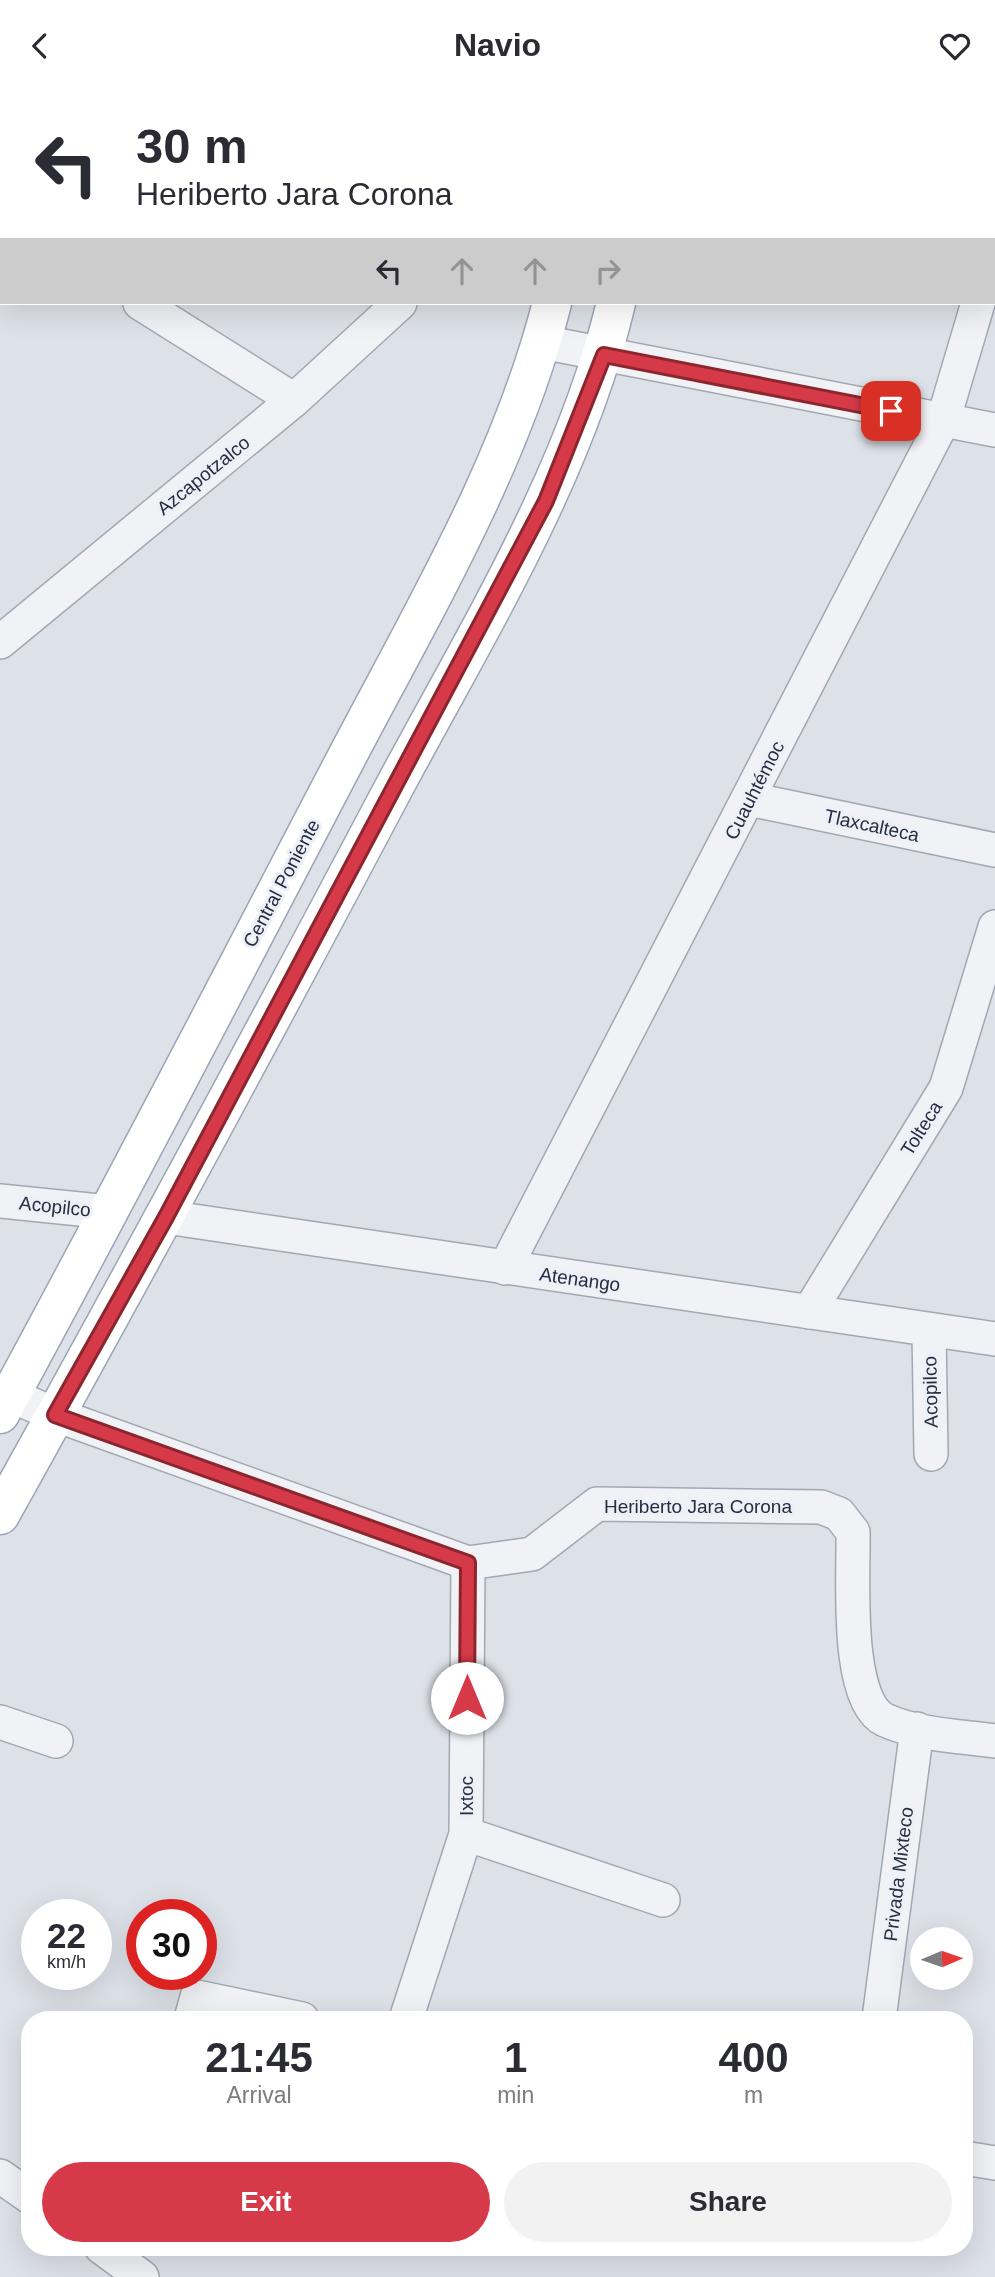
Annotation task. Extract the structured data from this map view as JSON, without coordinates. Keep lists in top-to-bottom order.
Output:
{
  "streets": {
    "main road": ["Central Poniente"],
    "street": [
      "Azcapotzalco",
      "Cuauhtémoc",
      "Tlaxcalteca",
      "Tolteca",
      "Acopilco",
      "Atenango",
      "Heriberto Jara Corona",
      "Ixtoc",
      "Privada Mixteco"
    ]
  },
  "crossings": [
    ["Cuauhtémoc", "Tlaxcalteca"],
    ["Cuauhtémoc", "Atenango"],
    ["Central Poniente", "Acopilco"],
    ["Central Poniente", "Heriberto Jara Corona"],
    ["Tolteca", "Atenango"],
    ["Acopilco", "Atenango"],
    ["Heriberto Jara Corona", "Ixtoc"],
    ["Heriberto Jara Corona", "Privada Mixteco"]
  ],
  "north": "right",
  "page": {
    "header": "Navio",
    "turn": ["30 m", "Heriberto Jara Corona"],
    "speed": "22 km/h",
    "limit": "30",
    "eta": [
      "21:45",
      "Arrival",
      "1",
      "min",
      "400",
      "m"
    ],
    "buttons": ["Exit", "Share"]
  }
}
